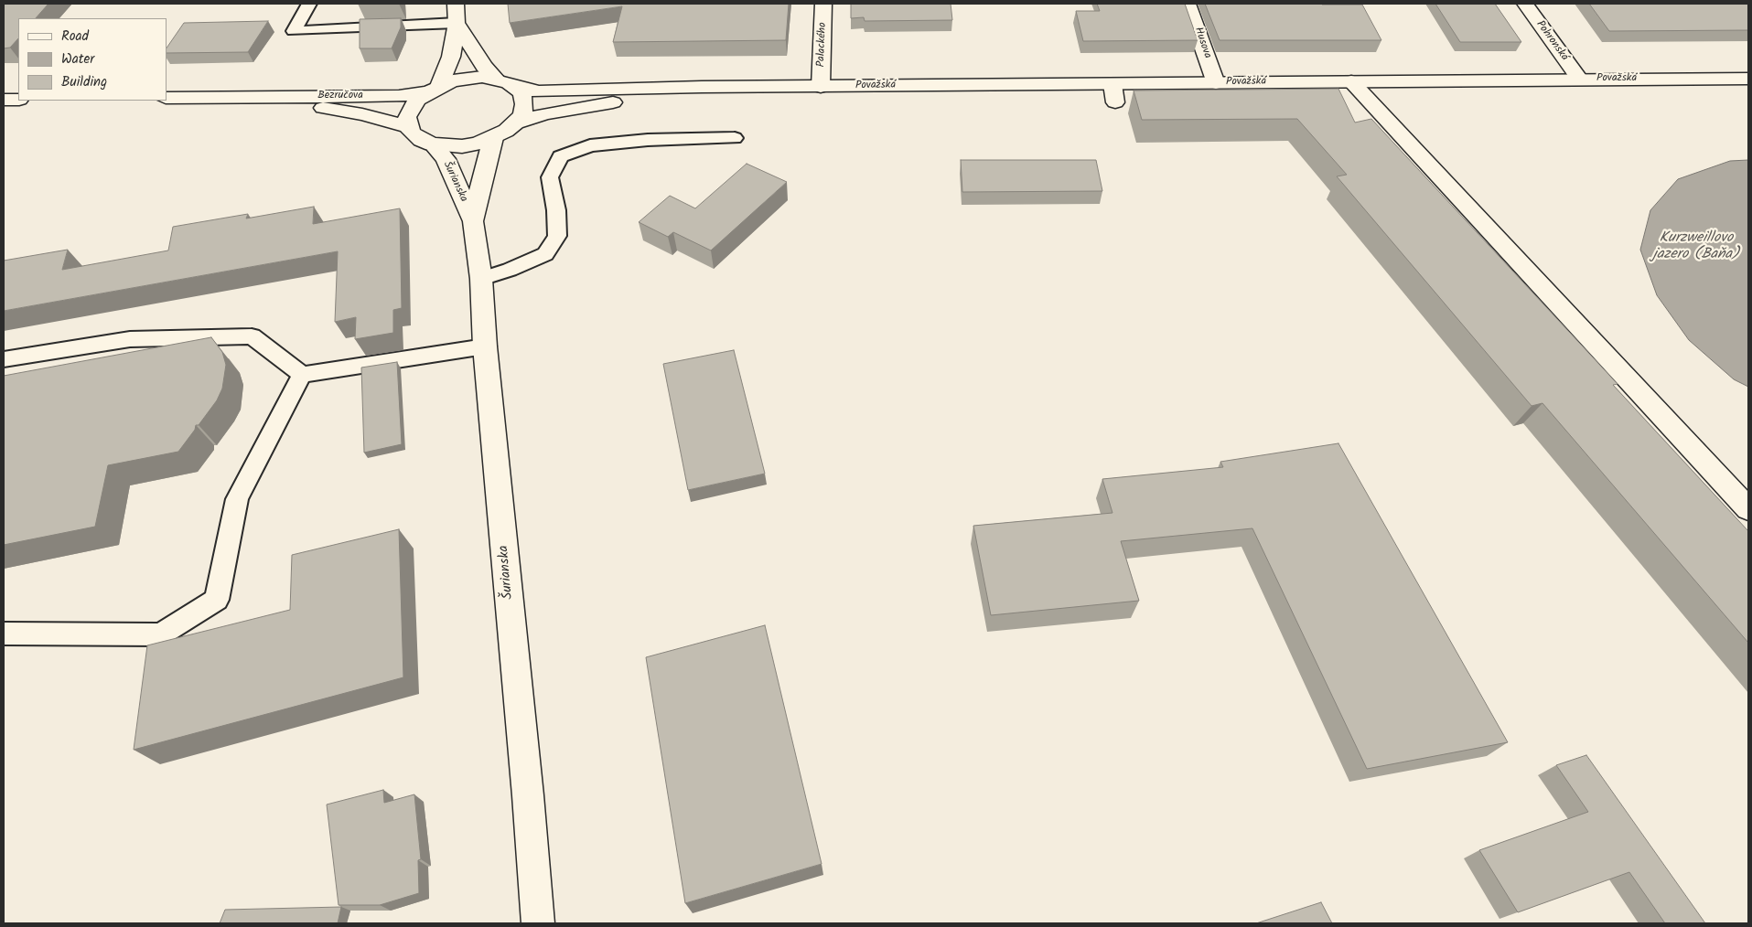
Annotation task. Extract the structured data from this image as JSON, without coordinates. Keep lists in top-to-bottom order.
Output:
{
  "streets": {
    "main road": [
      "Pohronská",
      "Husova",
      "Palackého",
      "Považská",
      "Bezručova",
      "Šurianska"
    ]
  },
  "crossings": [
    ["Pohronská", "Považská"],
    ["Husova", "Považská"],
    ["Palackého", "Považská"],
    ["Považská", "Bezručova"],
    ["Považská", "Šurianska"],
    ["Bezručova", "Šurianska"]
  ],
  "water": ["Kurzweillovo jazero (Baňa)"],
  "legend": ["Road", "Water", "Building"]
}
